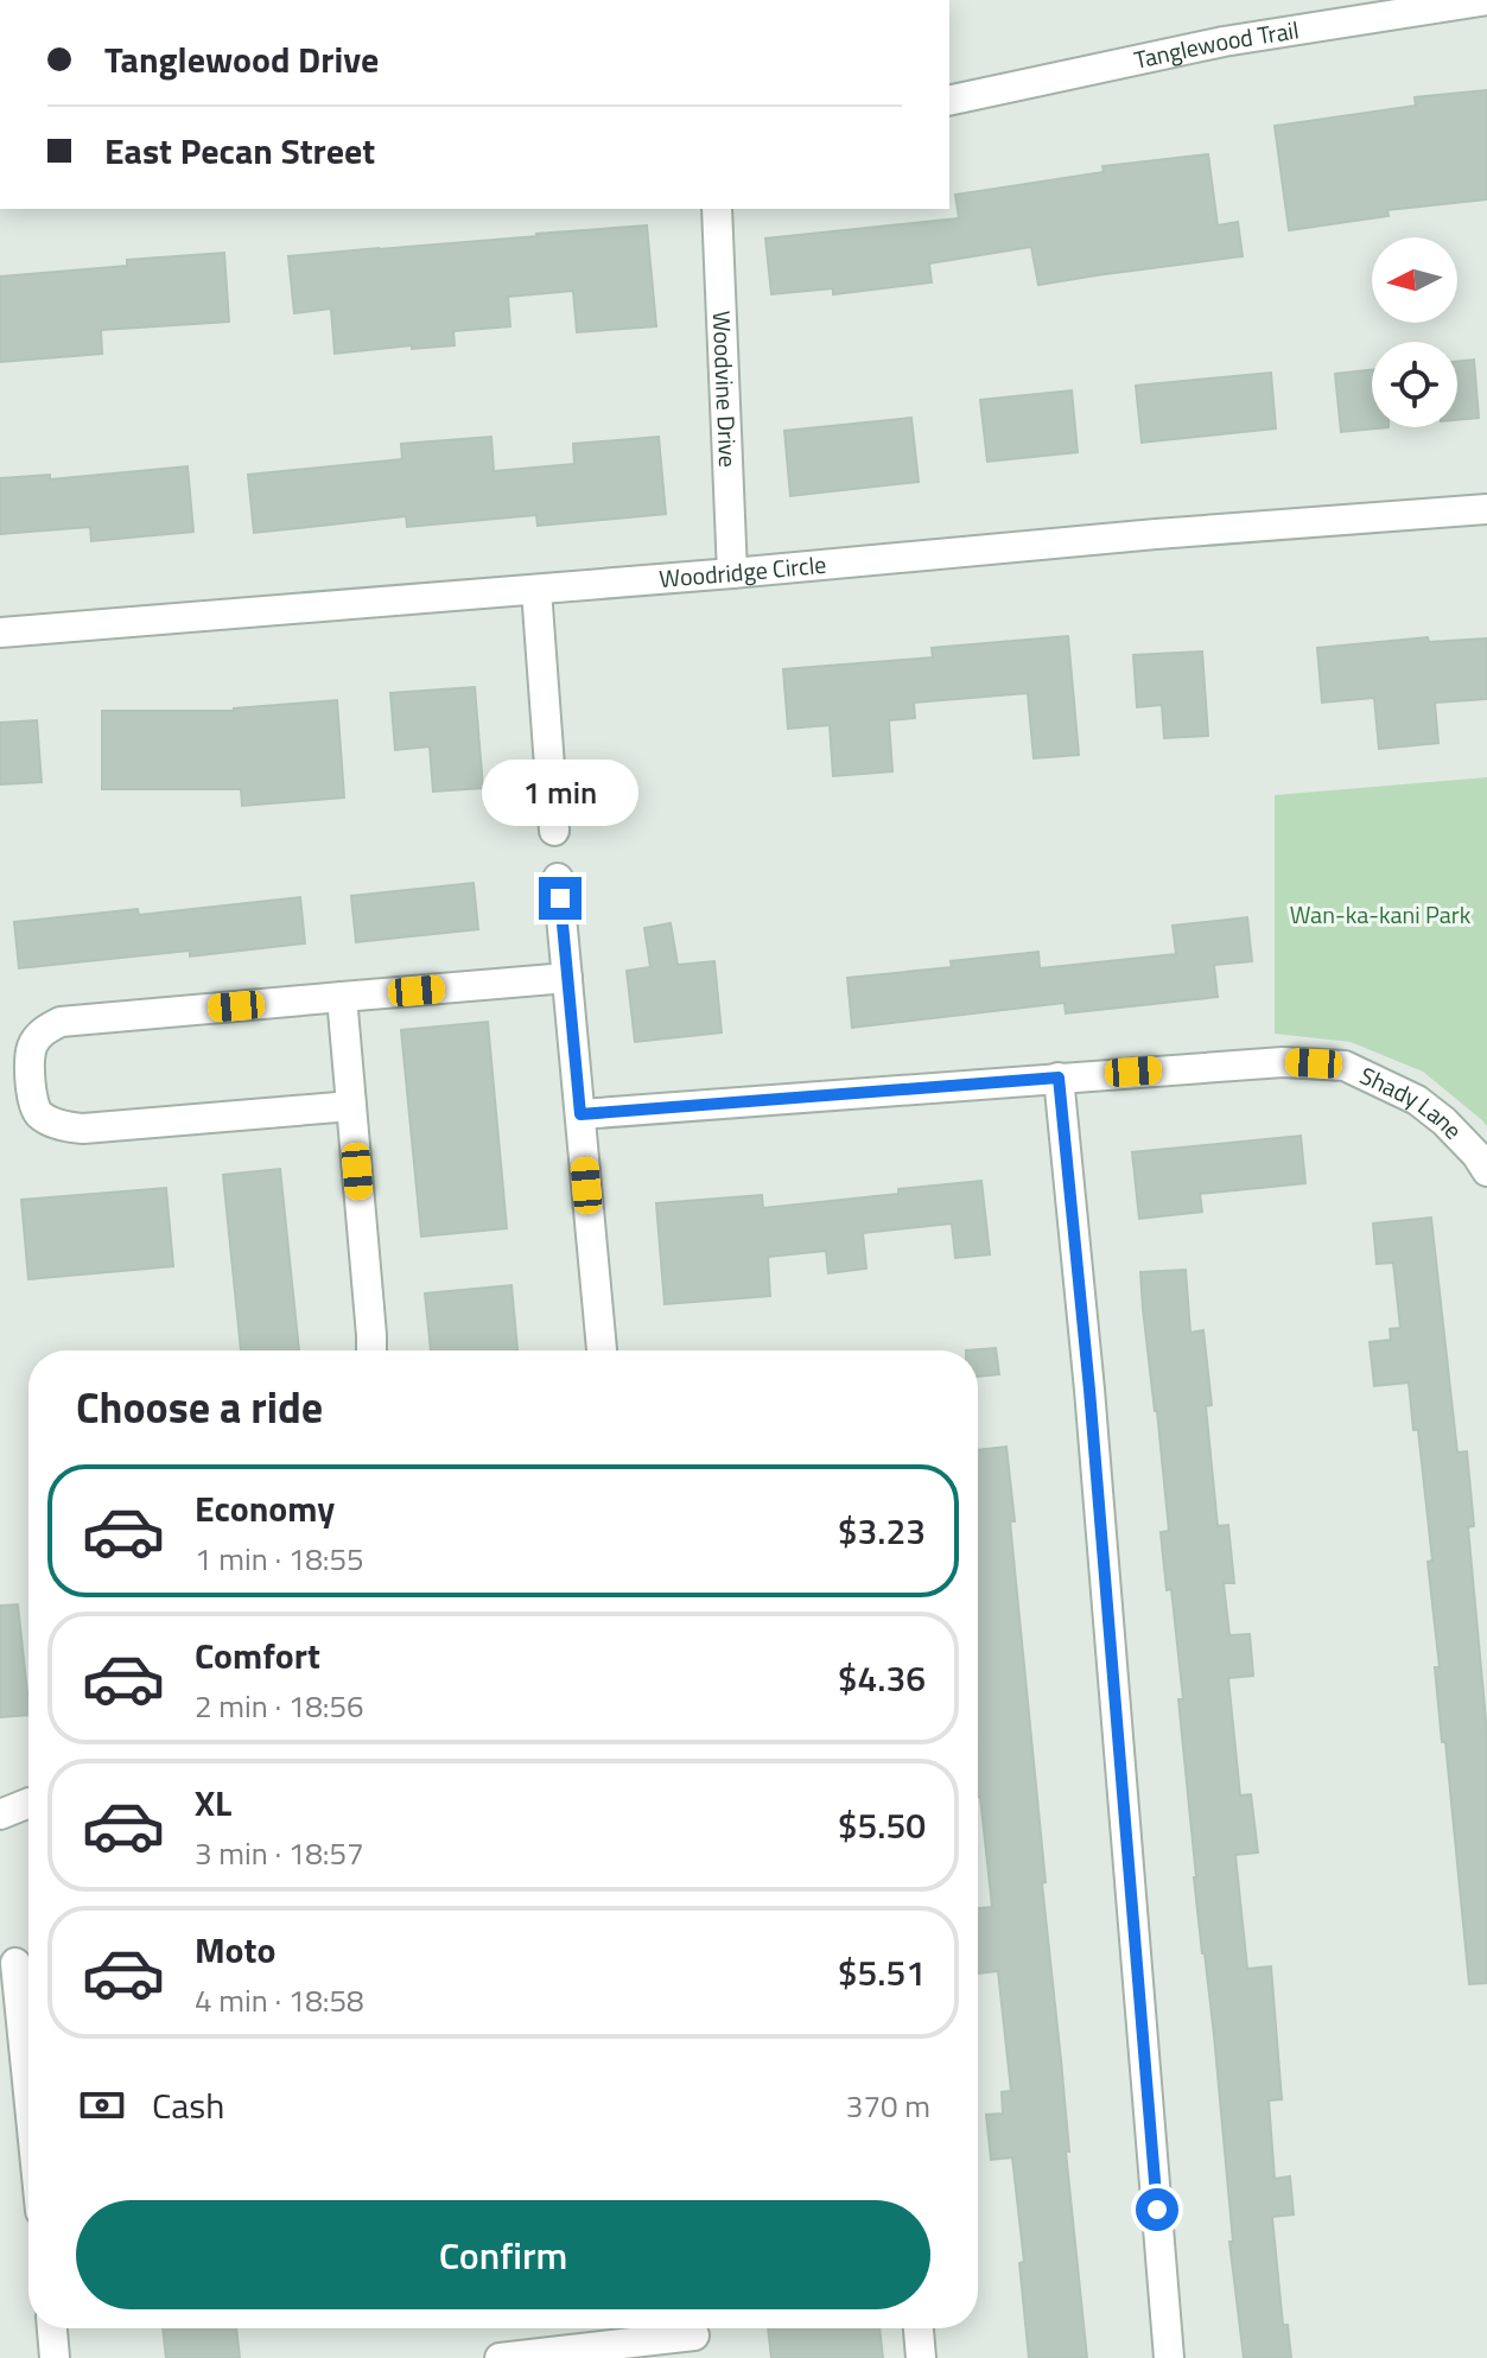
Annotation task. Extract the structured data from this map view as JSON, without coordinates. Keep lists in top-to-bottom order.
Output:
{
  "streets": {
    "street": [
      "Tanglewood Trail",
      "Woodvine Drive",
      "Woodridge Circle",
      "Shady Lane"
    ]
  },
  "crossings": [
    ["Woodvine Drive", "Woodridge Circle"]
  ],
  "parks": ["Wan-ka-kani Park"],
  "north": "left",
  "page": {
    "banner": ["Tanglewood Drive", "East Pecan Street"],
    "bubble": "1 min",
    "heading": "Choose a ride",
    "list": [
      {
        "name": "Economy",
        "note": "1 min · 18:55",
        "value": "$3.23"
      },
      {
        "name": "Comfort",
        "note": "2 min · 18:56",
        "value": "$4.36"
      },
      {
        "name": "XL",
        "note": "3 min · 18:57",
        "value": "$5.50"
      },
      {
        "name": "Moto",
        "note": "4 min · 18:58",
        "value": "$5.51"
      }
    ],
    "pay": ["Cash", "370 m"],
    "buttons": "Confirm"
  }
}
